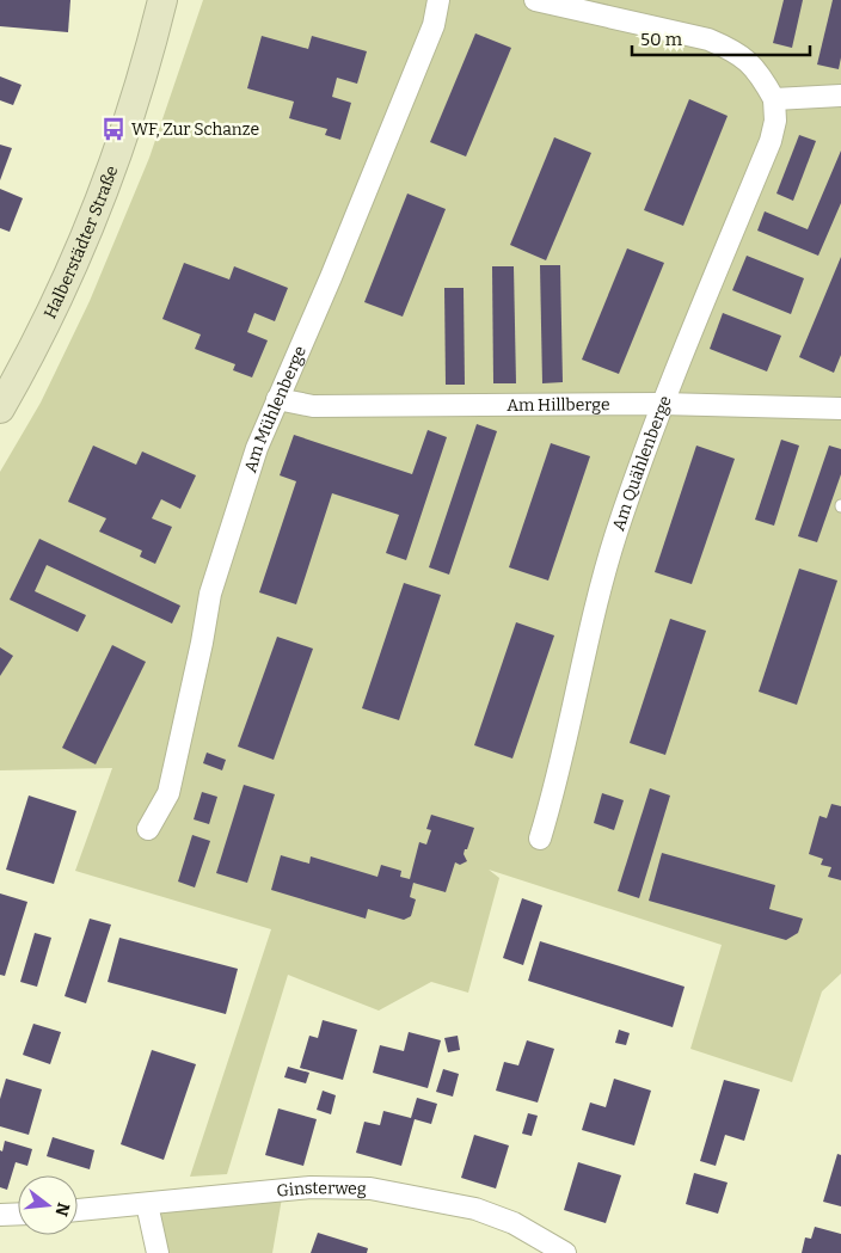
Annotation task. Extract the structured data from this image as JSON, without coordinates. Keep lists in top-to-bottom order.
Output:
{
  "streets": {
    "main road": ["Halberstädter Straße"],
    "street": [
      "Am Hillberge",
      "Am Mühlenberge",
      "Am Quählenberge",
      "Ginsterweg"
    ]
  },
  "crossings": [
    ["Am Hillberge", "Am Mühlenberge"],
    ["Am Hillberge", "Am Quählenberge"]
  ],
  "places": {
    "bus stop": ["WF, Zur Schanze"]
  },
  "scale_bar": "50 m",
  "north": "right"
}
